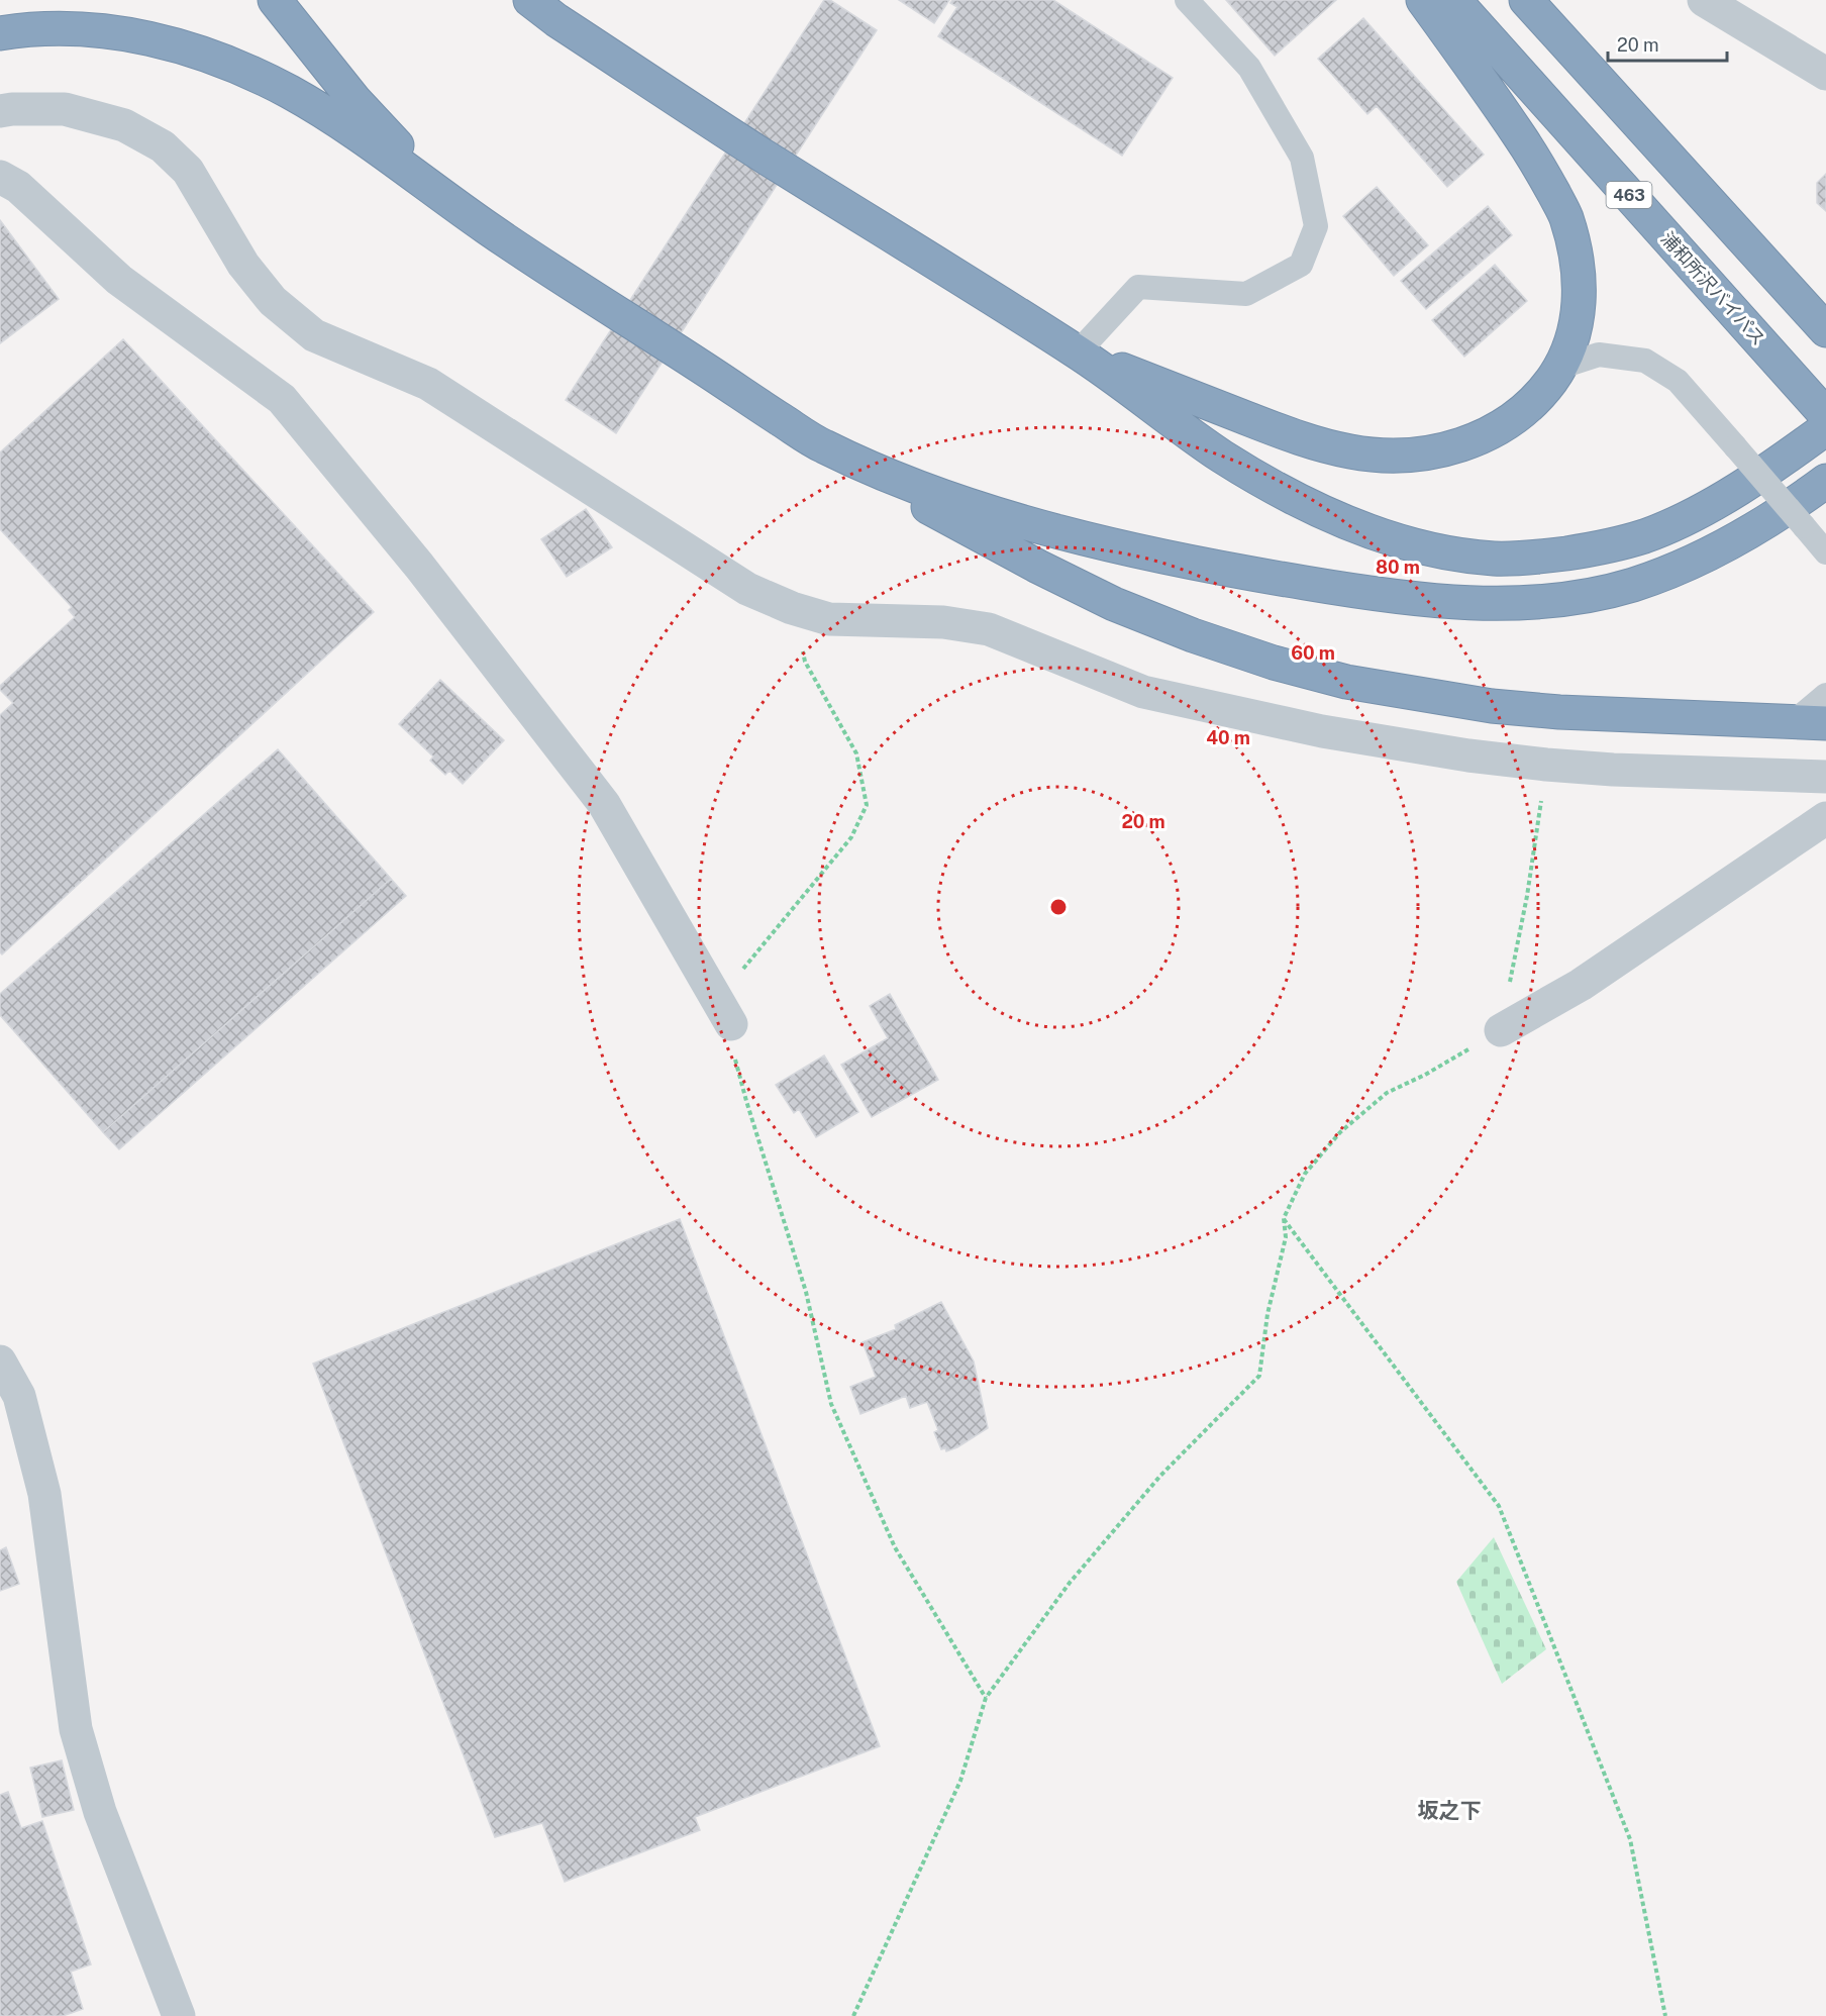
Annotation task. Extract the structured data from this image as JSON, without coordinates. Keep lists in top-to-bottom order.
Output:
{
  "streets": {
    "highway": ["463", "浦和所沢バイパス"]
  },
  "districts": ["坂之下"],
  "scale_bar": "20 m",
  "rings": [
    "80 m",
    "60 m",
    "40 m",
    "20 m"
  ]
}
